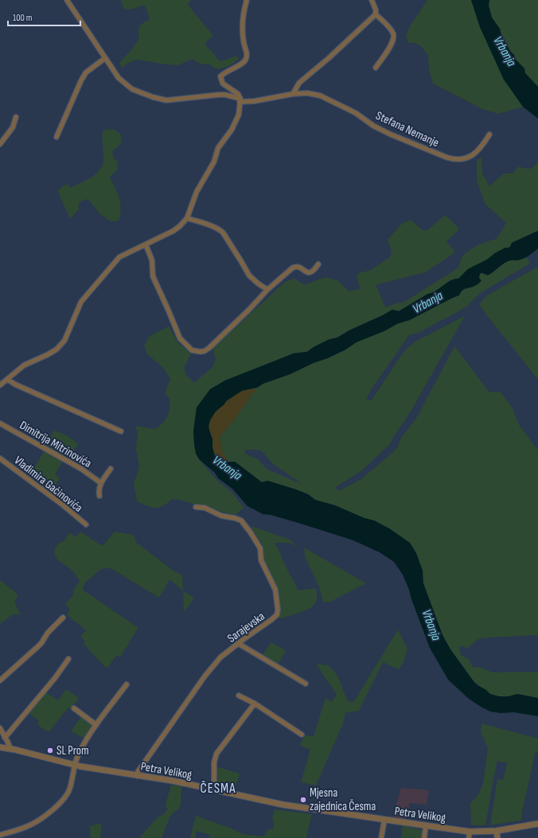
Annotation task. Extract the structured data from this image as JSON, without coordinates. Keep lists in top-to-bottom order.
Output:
{
  "streets": {
    "street": [
      "Stefana Nemanje",
      "Dimitrija Mitrinovića",
      "Vladimira Gaćinovića",
      "Sarajevska",
      "Petra Velikog"
    ]
  },
  "crossings": [
    ["Sarajevska", "Petra Velikog"]
  ],
  "districts": ["ČESMA"],
  "water": ["Vrbanja"],
  "places": ["SL Prom", "Mjesna zajednica Česma"],
  "scale_bar": "100 m"
}
